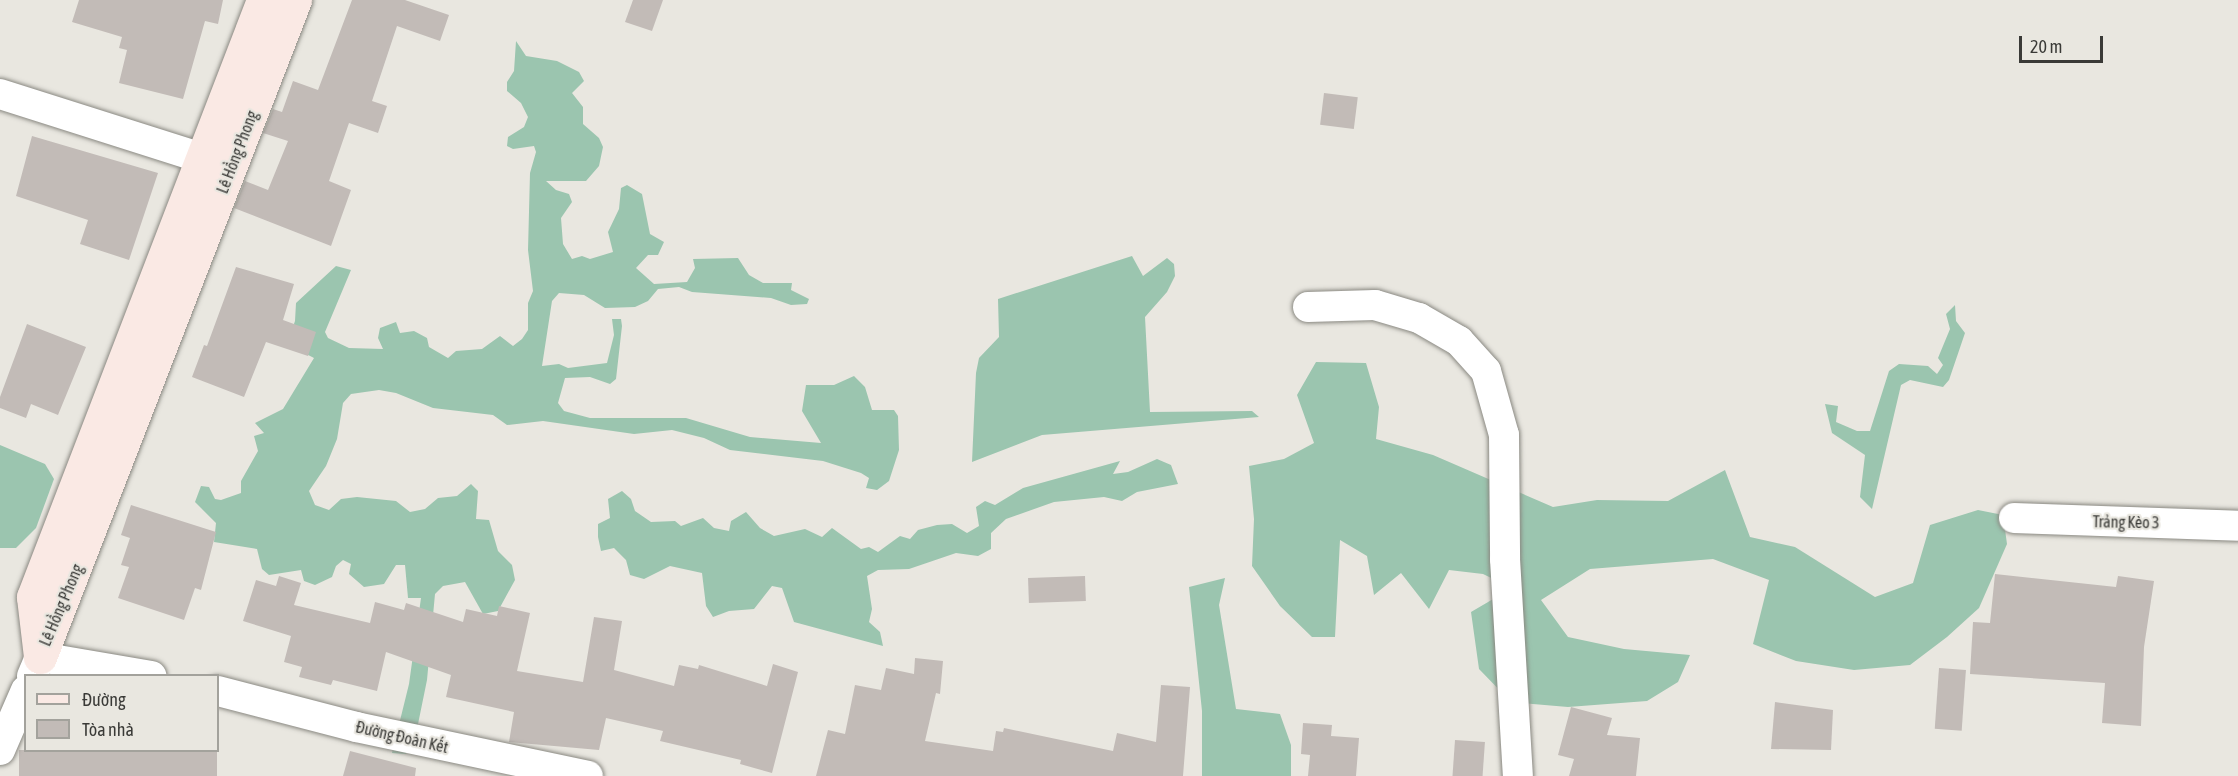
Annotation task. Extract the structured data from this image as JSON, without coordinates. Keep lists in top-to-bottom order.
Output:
{
  "streets": {
    "street": ["Lê Hồng Phong", "Trảng Kèo 3", "Đường Đoàn Kết"]
  },
  "legend": ["Đường", "Tòa nhà"],
  "scale_bar": "20 m"
}
